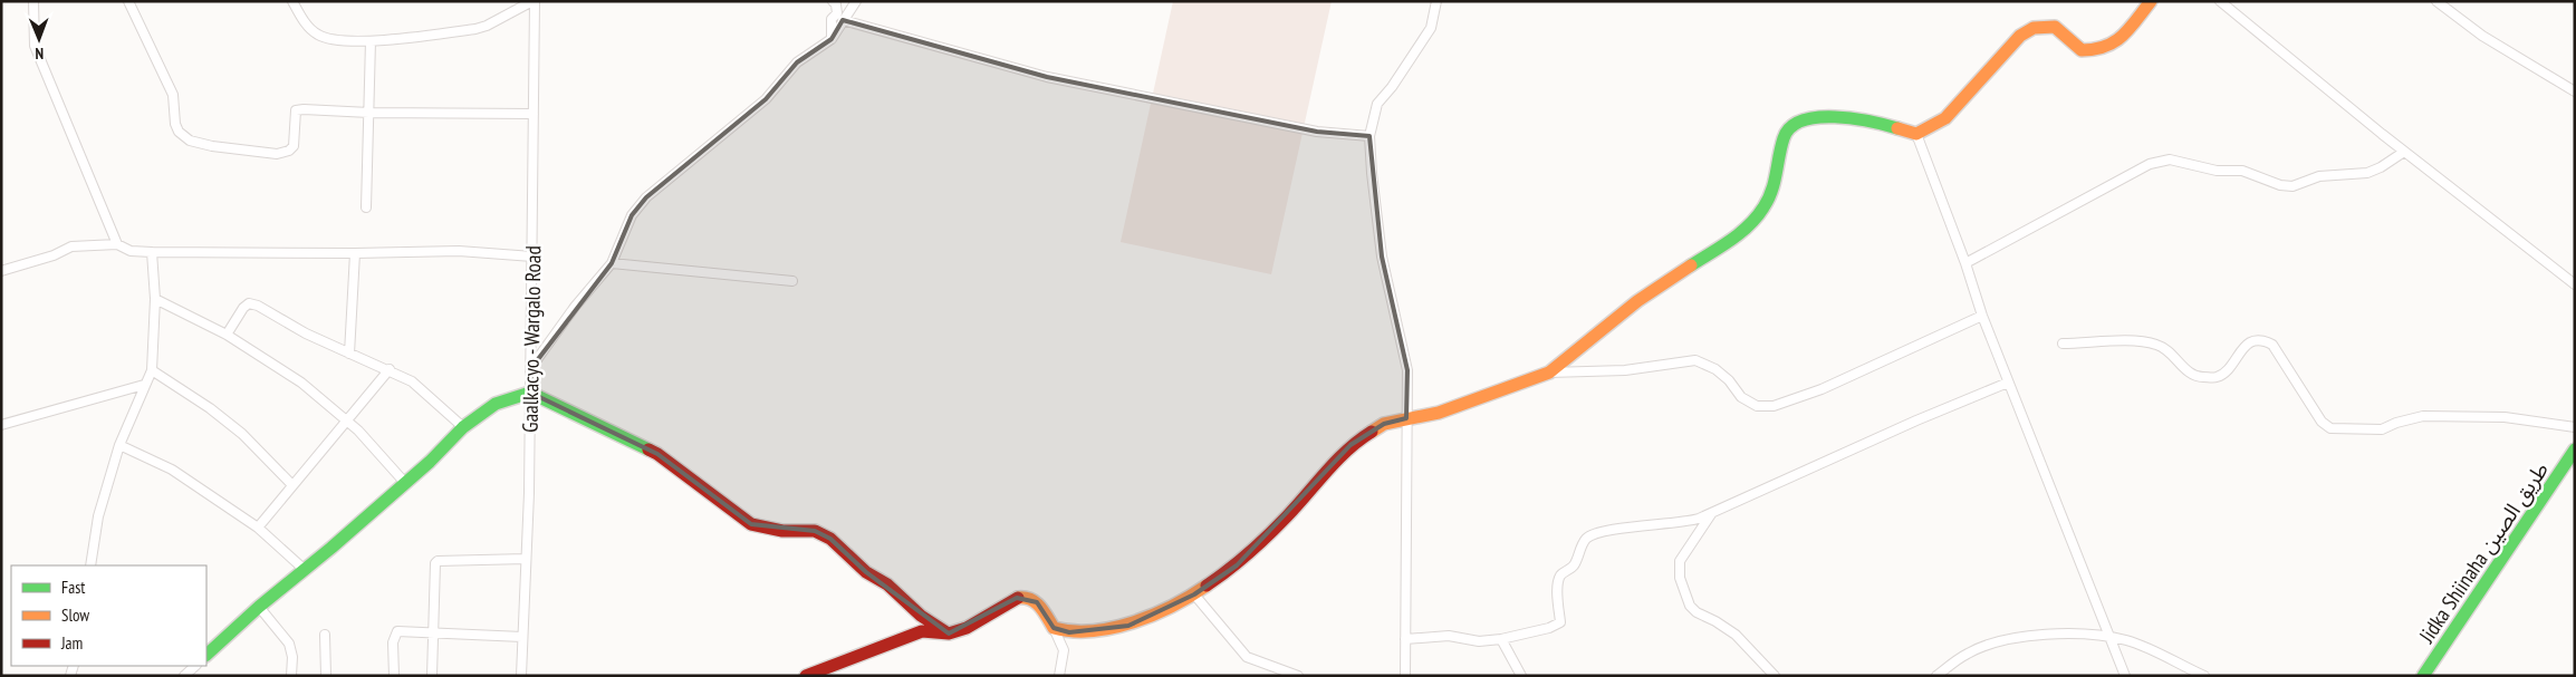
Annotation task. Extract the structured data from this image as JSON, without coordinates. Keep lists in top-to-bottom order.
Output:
{
  "streets": {
    "street": ["Gaalkacyo - Wargalo Road", "Jidka Shiinaha طريق الصين"]
  },
  "legend": ["Fast", "Slow", "Jam"],
  "north": "bottom"
}
